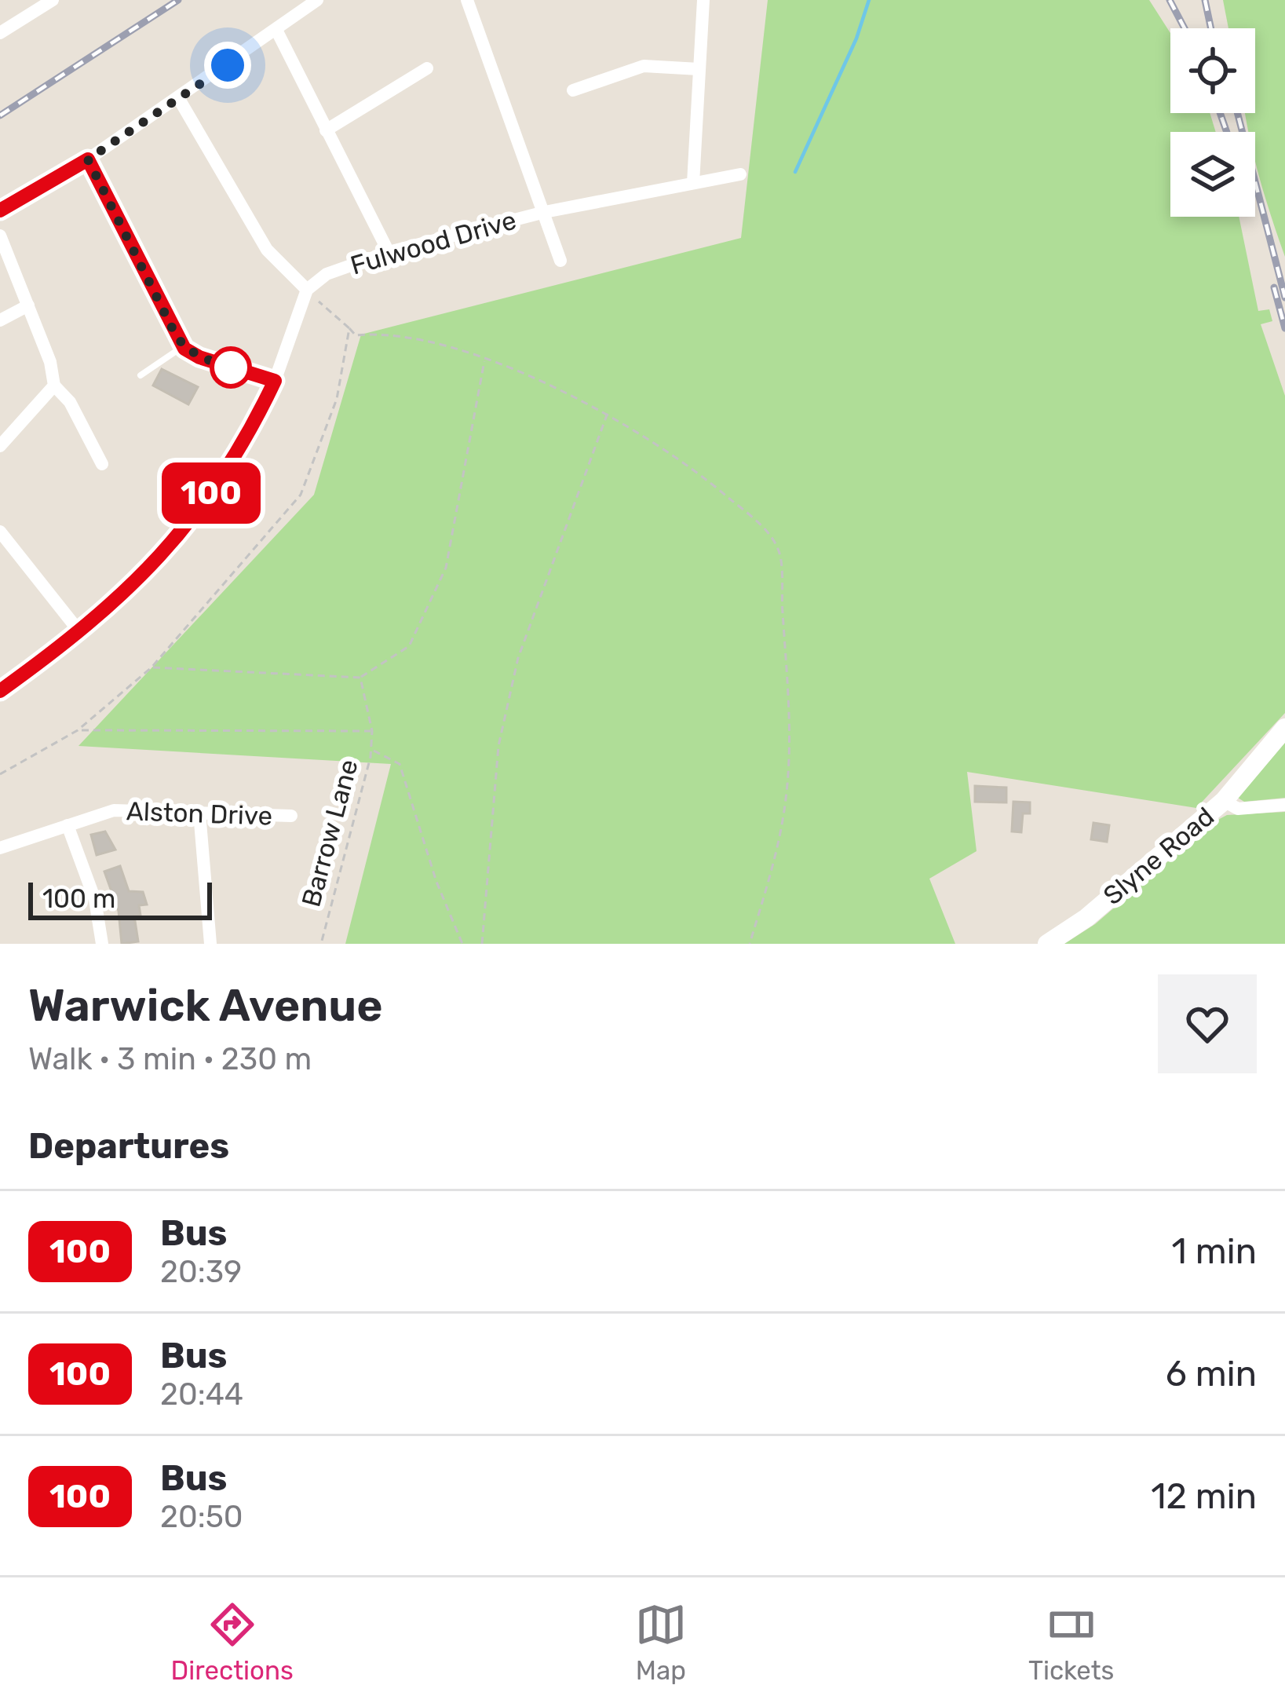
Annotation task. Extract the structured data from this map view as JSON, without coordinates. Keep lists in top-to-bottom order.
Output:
{
  "streets": {
    "street": ["Fulwood Drive", "Alston Drive", "Slyne Road"],
    "path": ["Barrow Lane"]
  },
  "lines": ["bus line 100"],
  "scale_bar": "100 m",
  "page": {
    "on_map": "100",
    "scale": "100 m",
    "heading": [
      ["Warwick Avenue", "Walk · 3 min · 230 m"],
      "Departures"
    ],
    "list": [
      {
        "mark": "100",
        "name": "Bus",
        "note": "20:39",
        "value": "1 min"
      },
      {
        "mark": "100",
        "name": "Bus",
        "note": "20:44",
        "value": "6 min"
      },
      {
        "mark": "100",
        "name": "Bus",
        "note": "20:50",
        "value": "12 min"
      }
    ],
    "tabs": ["Directions", "Map", "Tickets"]
  }
}
